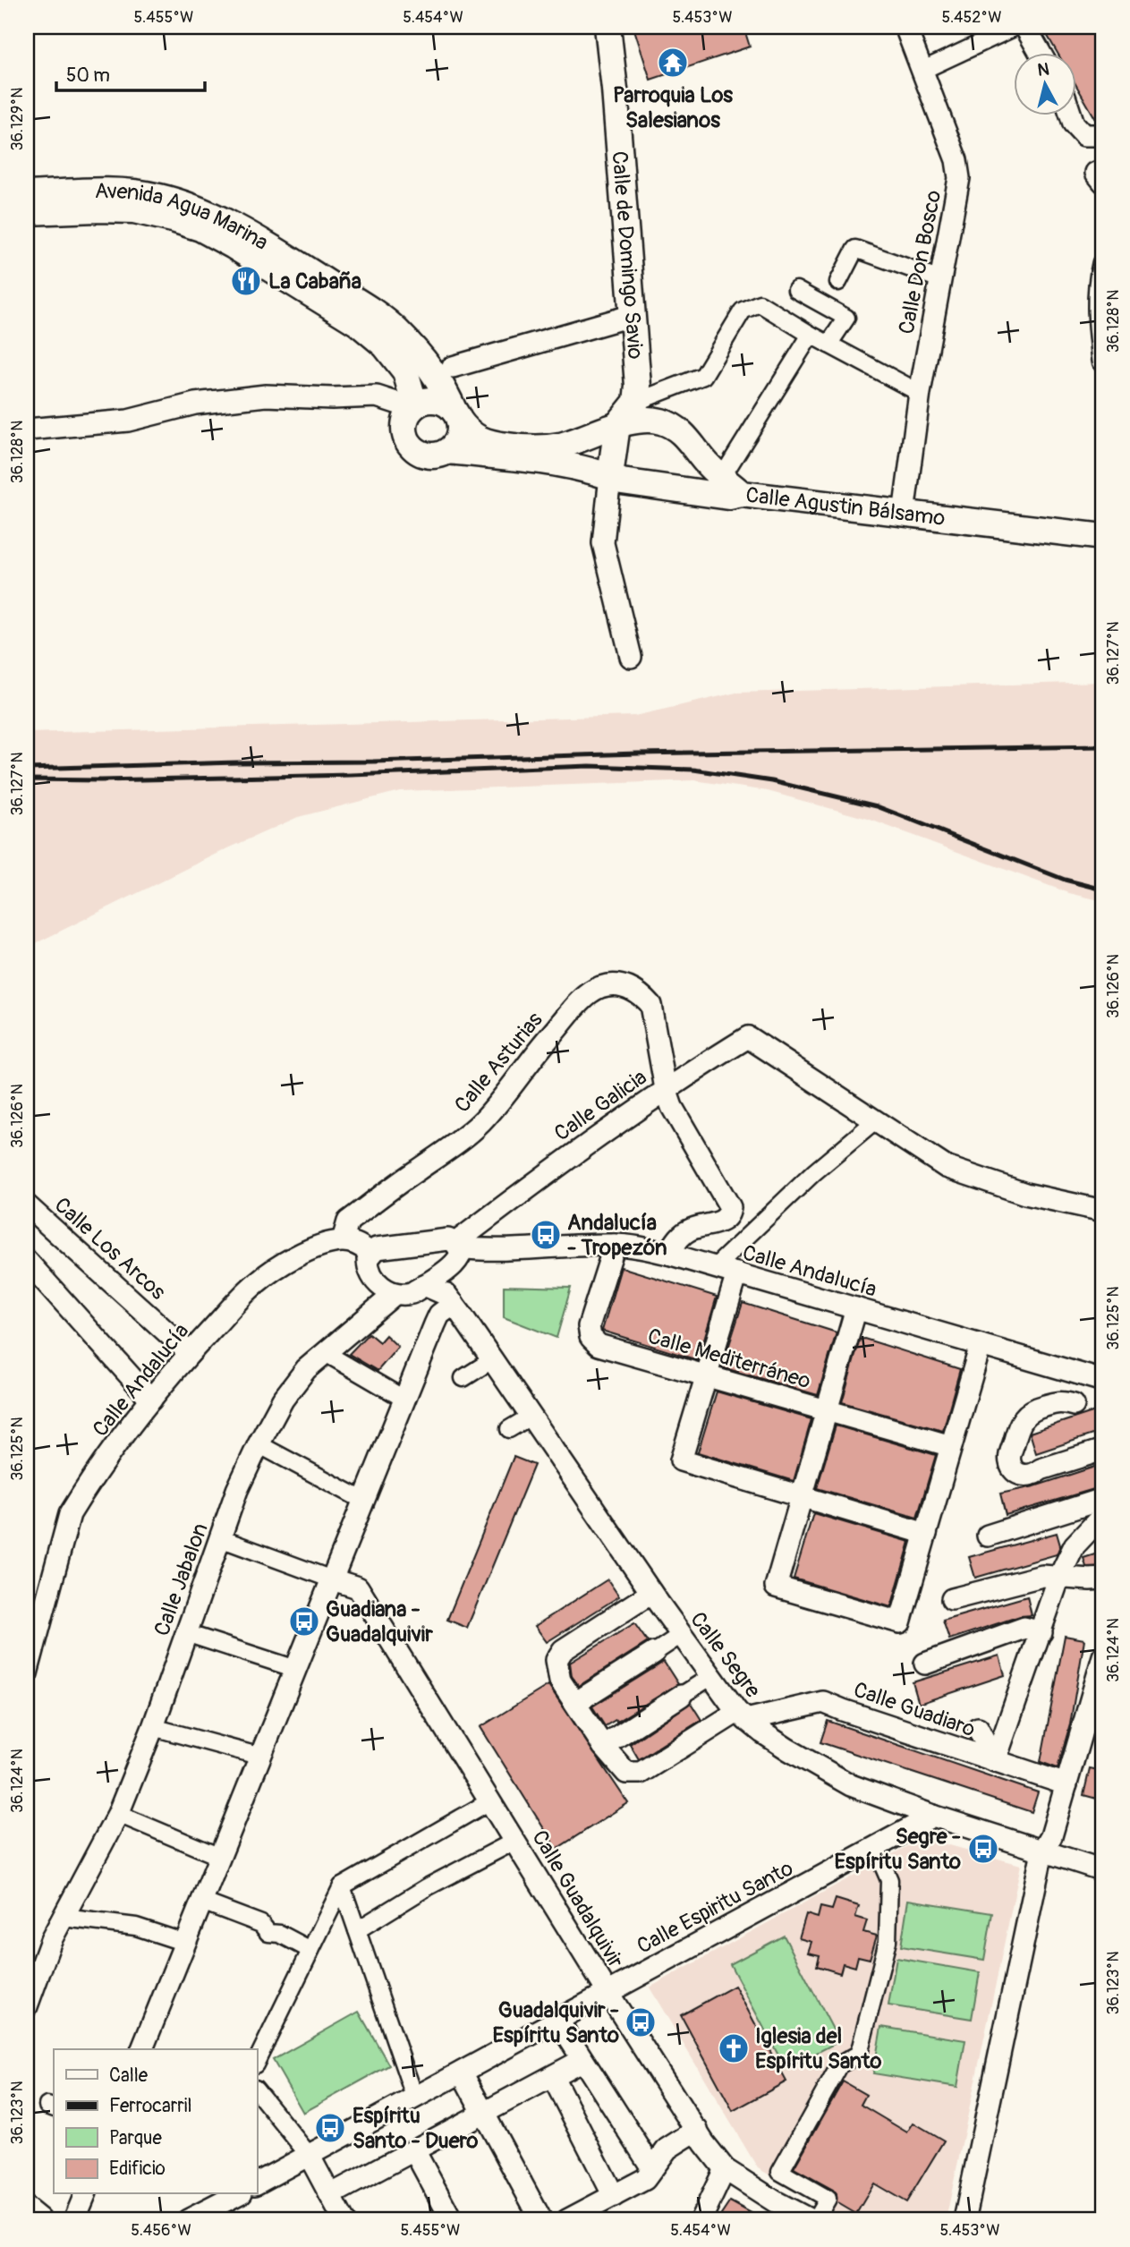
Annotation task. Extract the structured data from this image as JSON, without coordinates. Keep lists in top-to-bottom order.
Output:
{
  "streets": {
    "street": [
      "Avenida Agua Marina",
      "Calle de Domingo Savio",
      "Calle Don Bosco",
      "Calle Agustin Bálsamo",
      "Calle Asturias",
      "Calle Galicia",
      "Calle Los Arcos",
      "Calle Andalucía",
      "Calle Mediterráneo",
      "Calle Jabalon",
      "Calle Segre",
      "Calle Guadiaro",
      "Calle Guadalquivir",
      "Calle Espiritu Santo"
    ]
  },
  "crossings": [
    ["Avenida Agua Marina", "Calle Agustin Bálsamo"],
    ["Calle Don Bosco", "Calle Agustin Bálsamo"],
    ["Calle Asturias", "Calle Galicia"],
    ["Calle Asturias", "Calle Andalucía"],
    ["Calle Galicia", "Calle Andalucía"],
    ["Calle Los Arcos", "Calle Andalucía"],
    ["Calle Andalucía", "Calle Mediterráneo"],
    ["Calle Segre", "Calle Guadiaro"],
    ["Calle Segre", "Calle Espiritu Santo"],
    ["Calle Guadalquivir", "Calle Espiritu Santo"]
  ],
  "places": {
    "temple": ["Parroquia Los Salesianos"],
    "restaurant": ["La Cabaña"],
    "bus stop": [
      "Andalucía - Tropezón",
      "Guadiana - Guadalquivir",
      "Segre - Espíritu Santo",
      "Guadalquivir - Espíritu Santo",
      "Espíritu Santo - Duero"
    ],
    "church": ["Iglesia del Espíritu Santo"]
  },
  "legend": [
    "Calle",
    "Ferrocarril",
    "Parque",
    "Edificio"
  ],
  "scale_bar": "50 m",
  "north": "top",
  "coordinates": [
    "5.455°W",
    "5.454°W",
    "5.453°W",
    "5.452°W",
    "36.129°N",
    "36.128°N",
    "36.127°N",
    "36.126°N",
    "36.125°N",
    "36.124°N",
    "36.123°N",
    "5.456°W"
  ]
}
